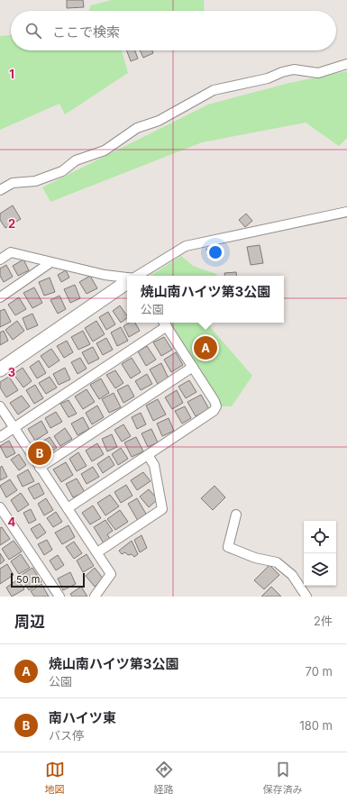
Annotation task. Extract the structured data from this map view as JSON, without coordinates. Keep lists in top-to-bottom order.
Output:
{
  "scale_bar": "50 m",
  "page": {
    "search": "ここで検索",
    "popup": ["焼山南ハイツ第3公園", "公園"],
    "pins": ["A", "B"],
    "scale": "50 m",
    "heading": ["周辺", "2件"],
    "list": [
      {
        "mark": "A",
        "name": "焼山南ハイツ第3公園",
        "note": "公園",
        "value": "70 m"
      },
      {
        "mark": "B",
        "name": "南ハイツ東",
        "note": "バス停",
        "value": "180 m"
      }
    ],
    "nav": ["地図", "経路", "保存済み"]
  },
  "grid": {
    "rows": [
      "1",
      "2",
      "3",
      "4"
    ]
  }
}
